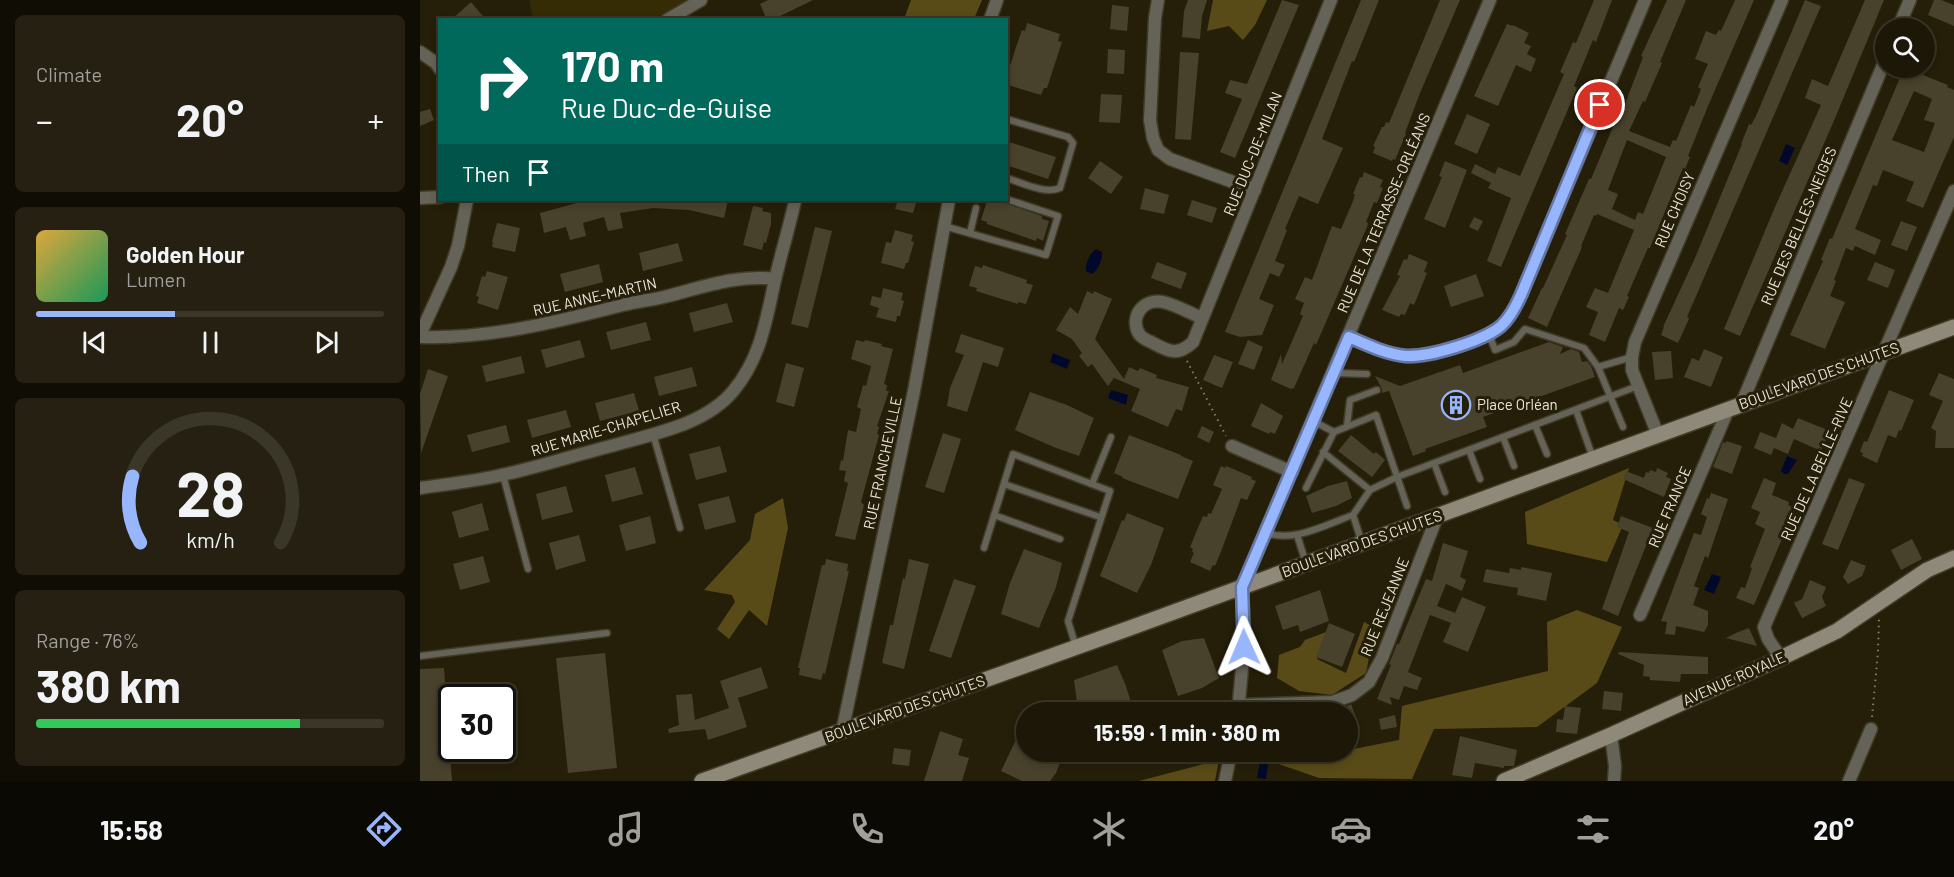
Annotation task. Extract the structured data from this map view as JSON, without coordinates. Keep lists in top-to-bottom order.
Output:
{
  "streets": {
    "street": [
      "RUE DUC-DE-MILAN",
      "RUE CHOISY",
      "RUE DE LA TERRASSE-ORLÉANS",
      "RUE DES BELLES-NEIGES",
      "RUE ANNE-MARTIN",
      "BOULEVARD DES CHUTES",
      "RUE MARIE-CHAPELIER",
      "RUE FRANCHEVILLE",
      "RUE DE LA BELLE-RIVE",
      "RUE FRANCE",
      "RUE REJEANNE",
      "AVENUE ROYALE"
    ]
  },
  "crossings": [
    ["RUE CHOISY", "BOULEVARD DES CHUTES"],
    ["RUE DE LA TERRASSE-ORLÉANS", "BOULEVARD DES CHUTES"],
    ["RUE DES BELLES-NEIGES", "BOULEVARD DES CHUTES"],
    ["RUE DES BELLES-NEIGES", "RUE FRANCE"],
    ["RUE ANNE-MARTIN", "RUE MARIE-CHAPELIER"],
    ["BOULEVARD DES CHUTES", "RUE FRANCHEVILLE"],
    ["BOULEVARD DES CHUTES", "RUE DE LA BELLE-RIVE"],
    ["BOULEVARD DES CHUTES", "RUE FRANCE"],
    ["BOULEVARD DES CHUTES", "RUE REJEANNE"],
    ["RUE DE LA BELLE-RIVE", "AVENUE ROYALE"]
  ],
  "places": {
    "building": ["Place Orléan"]
  },
  "page": {
    "tile": [
      "Climate",
      ["Range · 76%", "380 km"]
    ],
    "turn": ["170 m", "Rue Duc-de-Guise"],
    "heat": ["−", "20°", "+"],
    "then": "Then",
    "song": ["Golden Hour", "Lumen"],
    "limit": "30",
    "trip": "15:59 · 1 min · 380 m",
    "tabs": ["15:58", "20°"],
    "gauge": ["28", "km/h"]
  }
}
